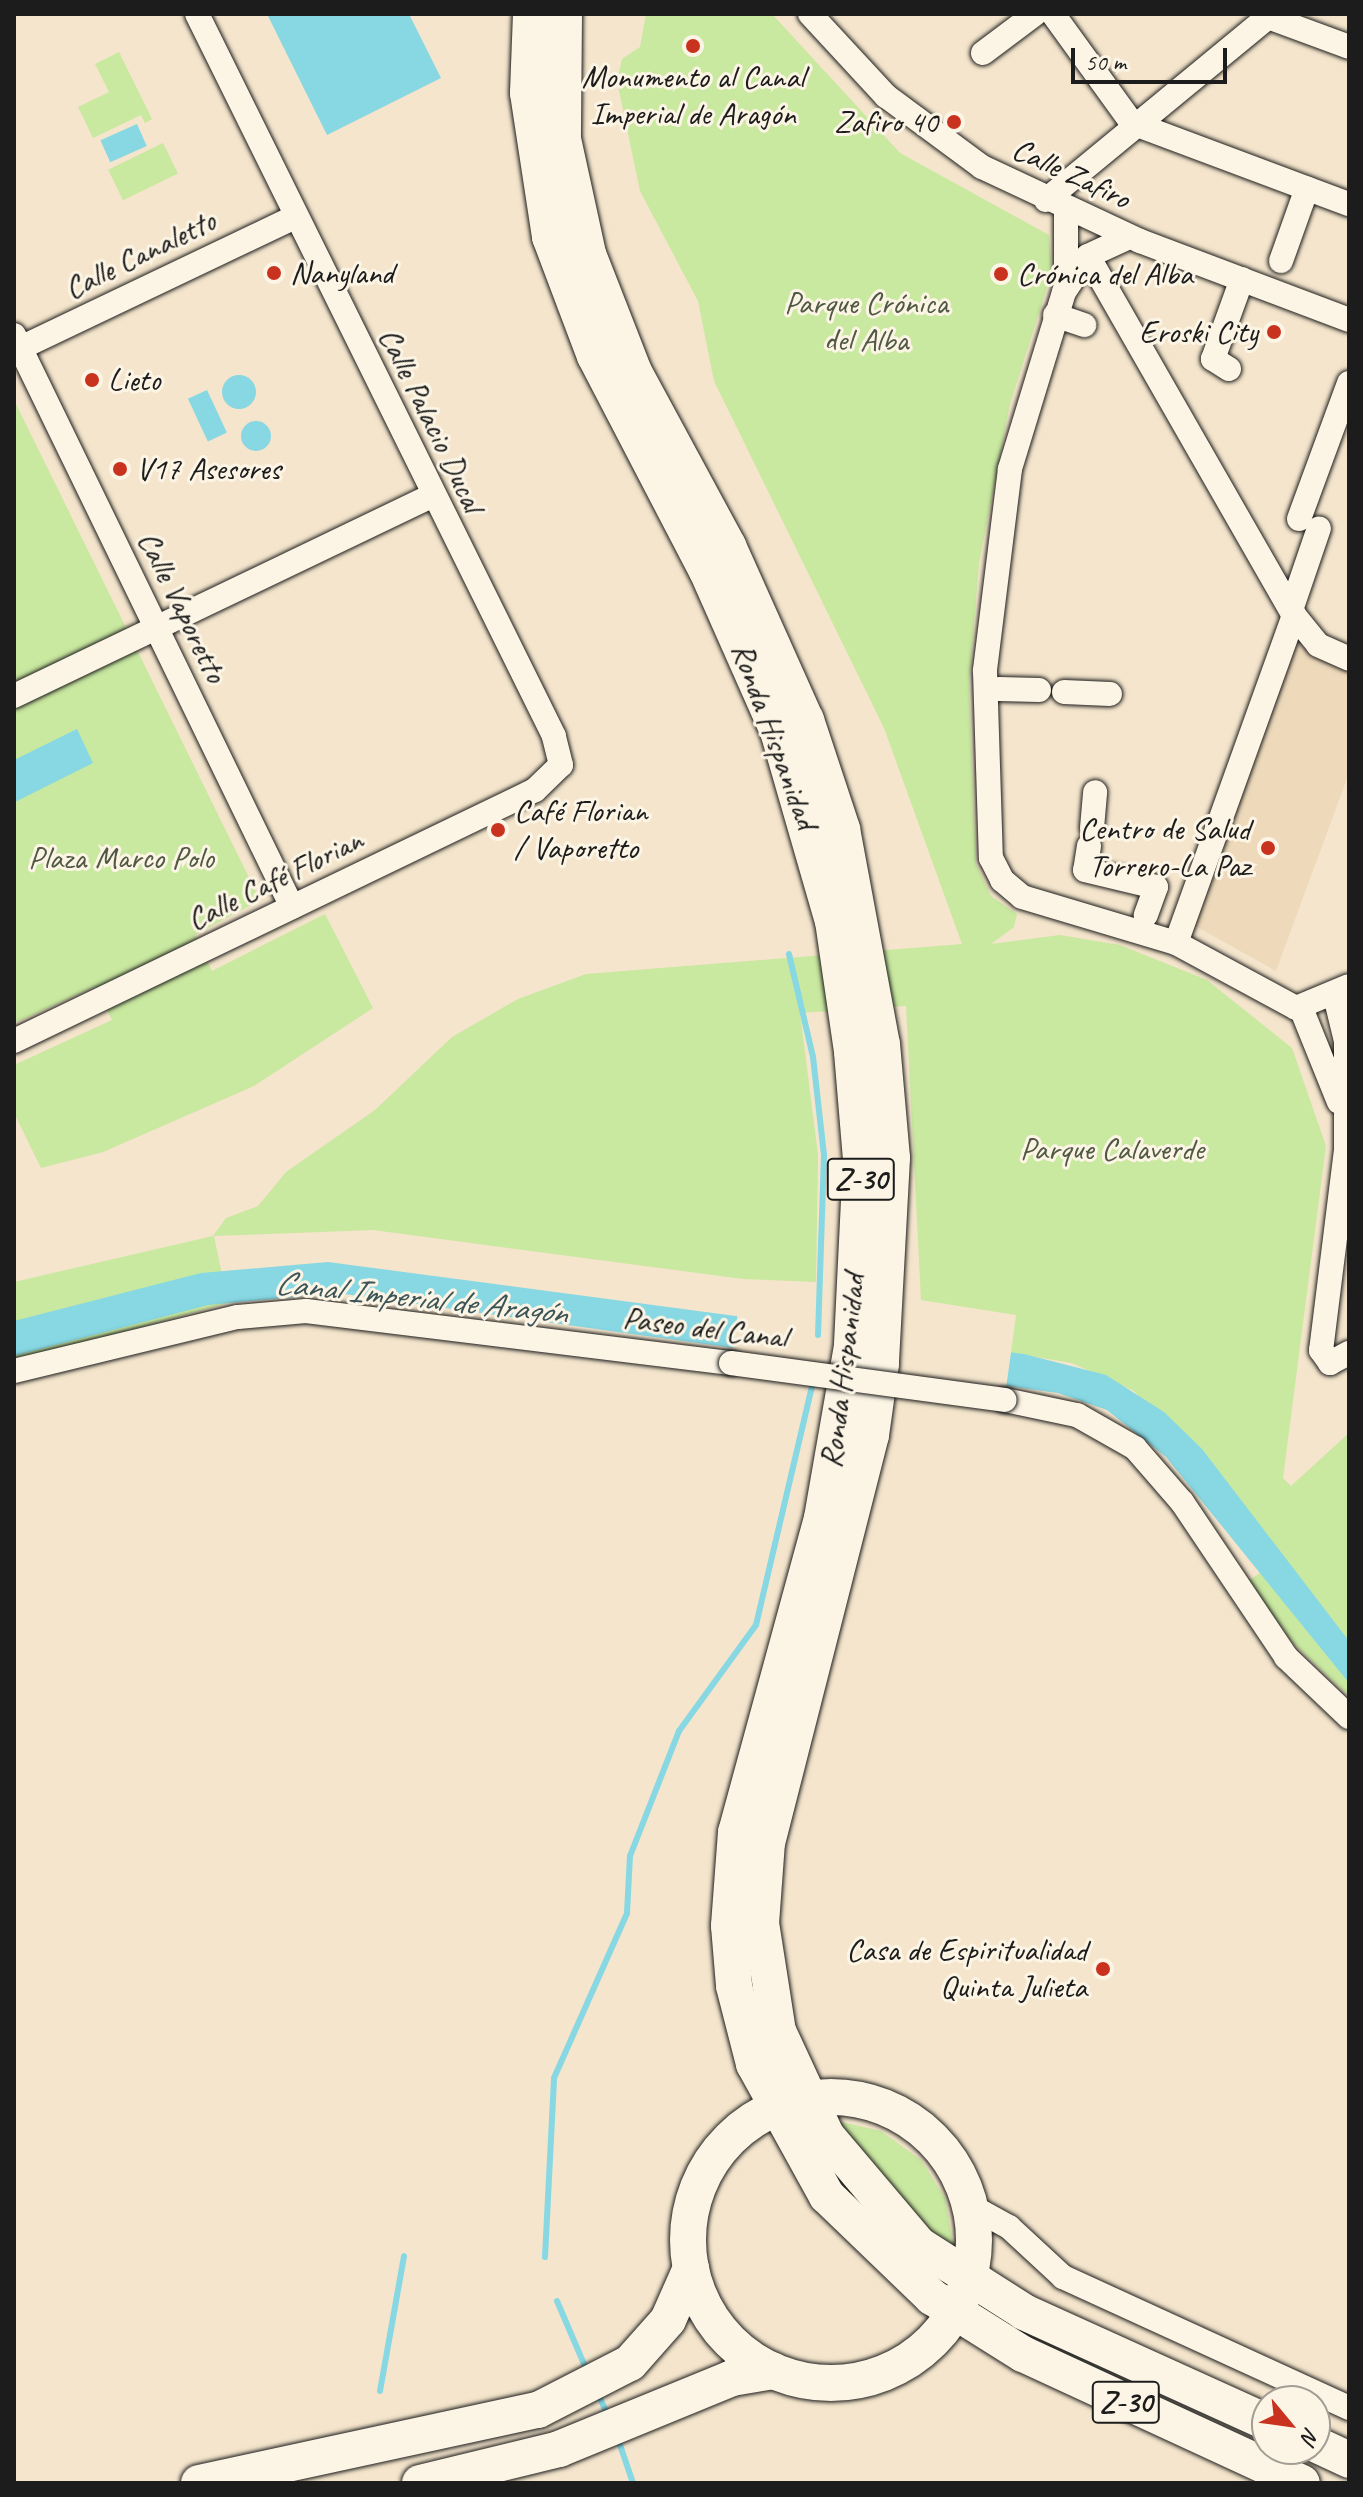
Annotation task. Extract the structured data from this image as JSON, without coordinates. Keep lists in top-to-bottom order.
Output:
{
  "streets": {
    "highway": ["Ronda Hispanidad", "Z-30"],
    "street": [
      "Calle Zafiro",
      "Calle Canaletto",
      "Calle Palacio Ducal",
      "Calle Vaporetto",
      "Calle Café Florian",
      "Paseo del Canal"
    ]
  },
  "crossings": [
    ["Calle Canaletto", "Calle Palacio Ducal"],
    ["Calle Canaletto", "Calle Vaporetto"],
    ["Calle Palacio Ducal", "Calle Café Florian"],
    ["Calle Vaporetto", "Calle Café Florian"]
  ],
  "water": ["Canal Imperial de Aragón"],
  "parks": ["Parque Crónica del Alba", "Plaza Marco Polo", "Parque Calaverde"],
  "places": [
    "Monumento al Canal Imperial de Aragón",
    "Zafiro 40",
    "Nanyland",
    "Crónica del Alba",
    "Eroski City",
    "Lieto",
    "V17 Asesores",
    "Café Florian / Vaporetto",
    "Centro de Salud Torrero-La Paz",
    "Casa de Espiritualidad Quinta Julieta"
  ],
  "scale_bar": "50 m",
  "north": "bottom right"
}
